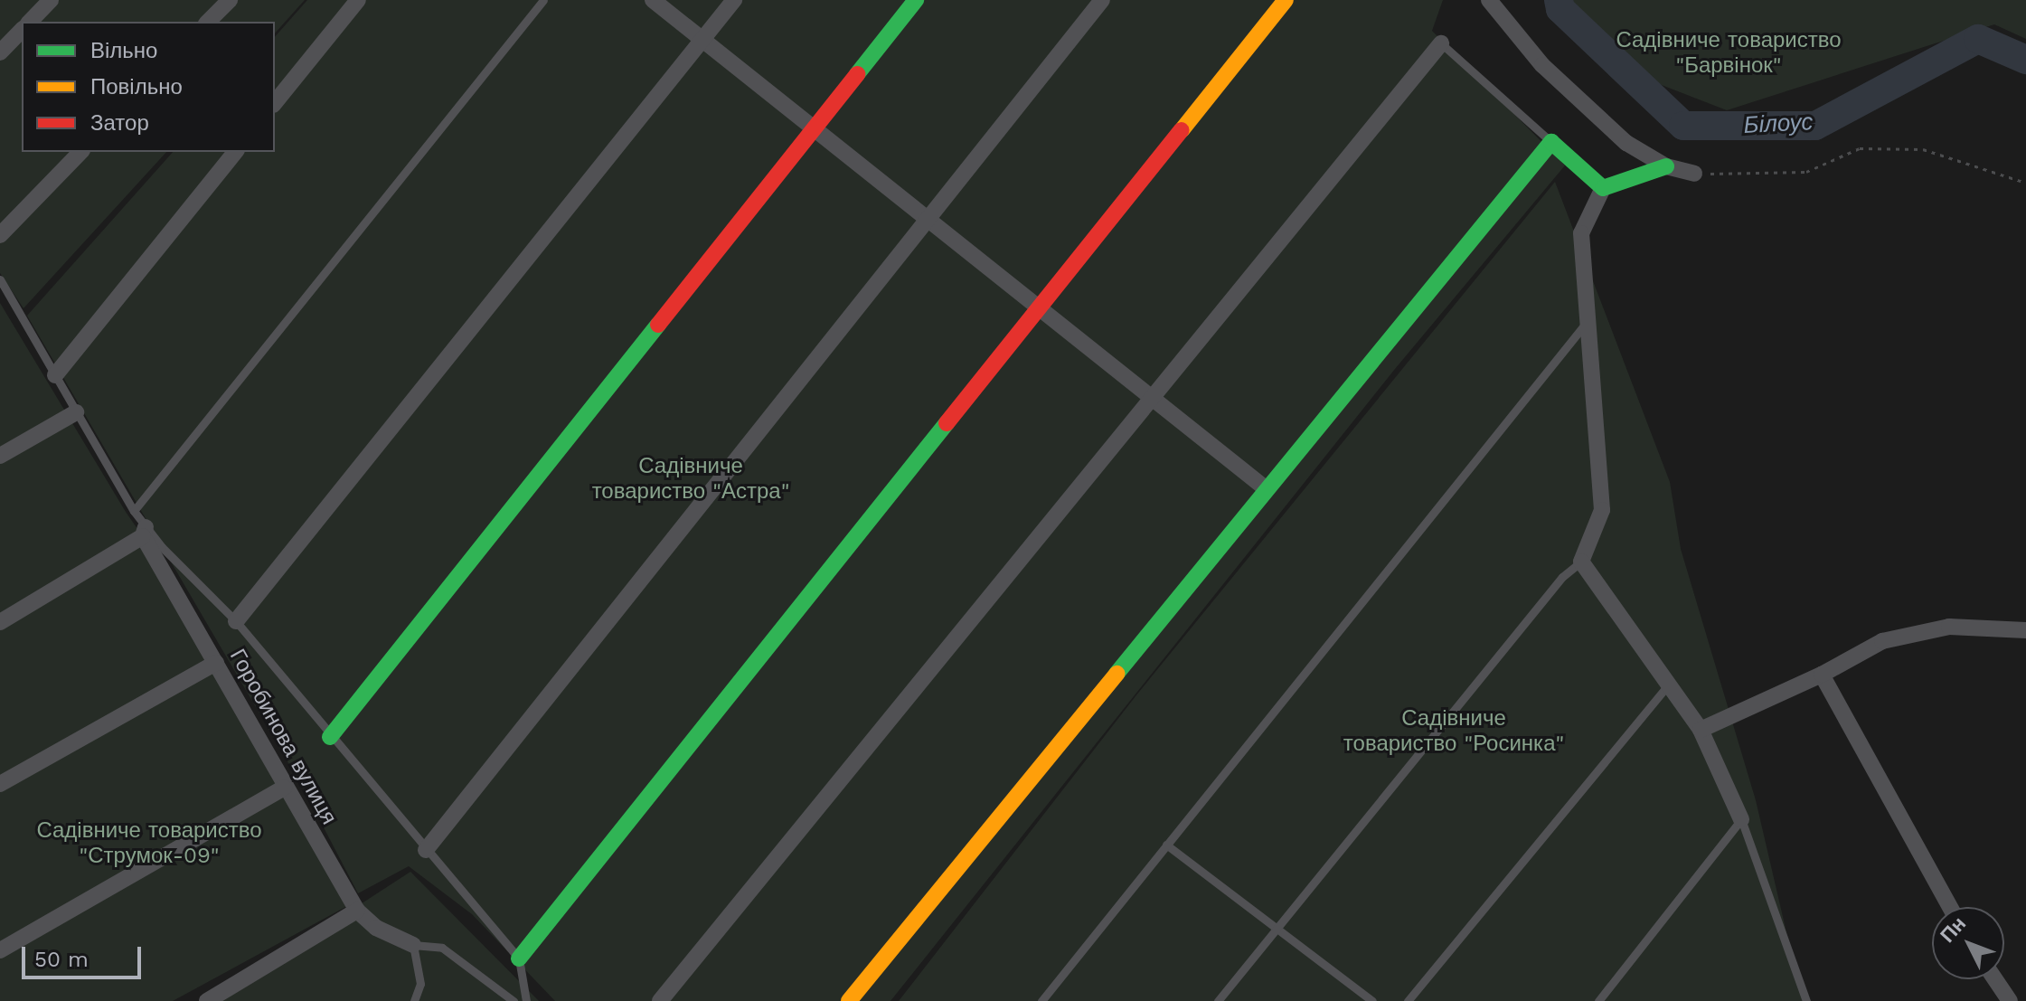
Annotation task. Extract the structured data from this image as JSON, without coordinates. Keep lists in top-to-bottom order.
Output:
{
  "streets": {
    "street": ["Горобинова вулиця"]
  },
  "water": ["Білоус"],
  "parks": [
    "Садівниче товариство \"Барвінок\"",
    "Садівниче товариство \"Астра\"",
    "Садівниче товариство \"Росинка\"",
    "Садівниче товариство \"Струмок-09\""
  ],
  "legend": ["Вільно", "Повільно", "Затор"],
  "scale_bar": "50 m",
  "north": "top left"
}
